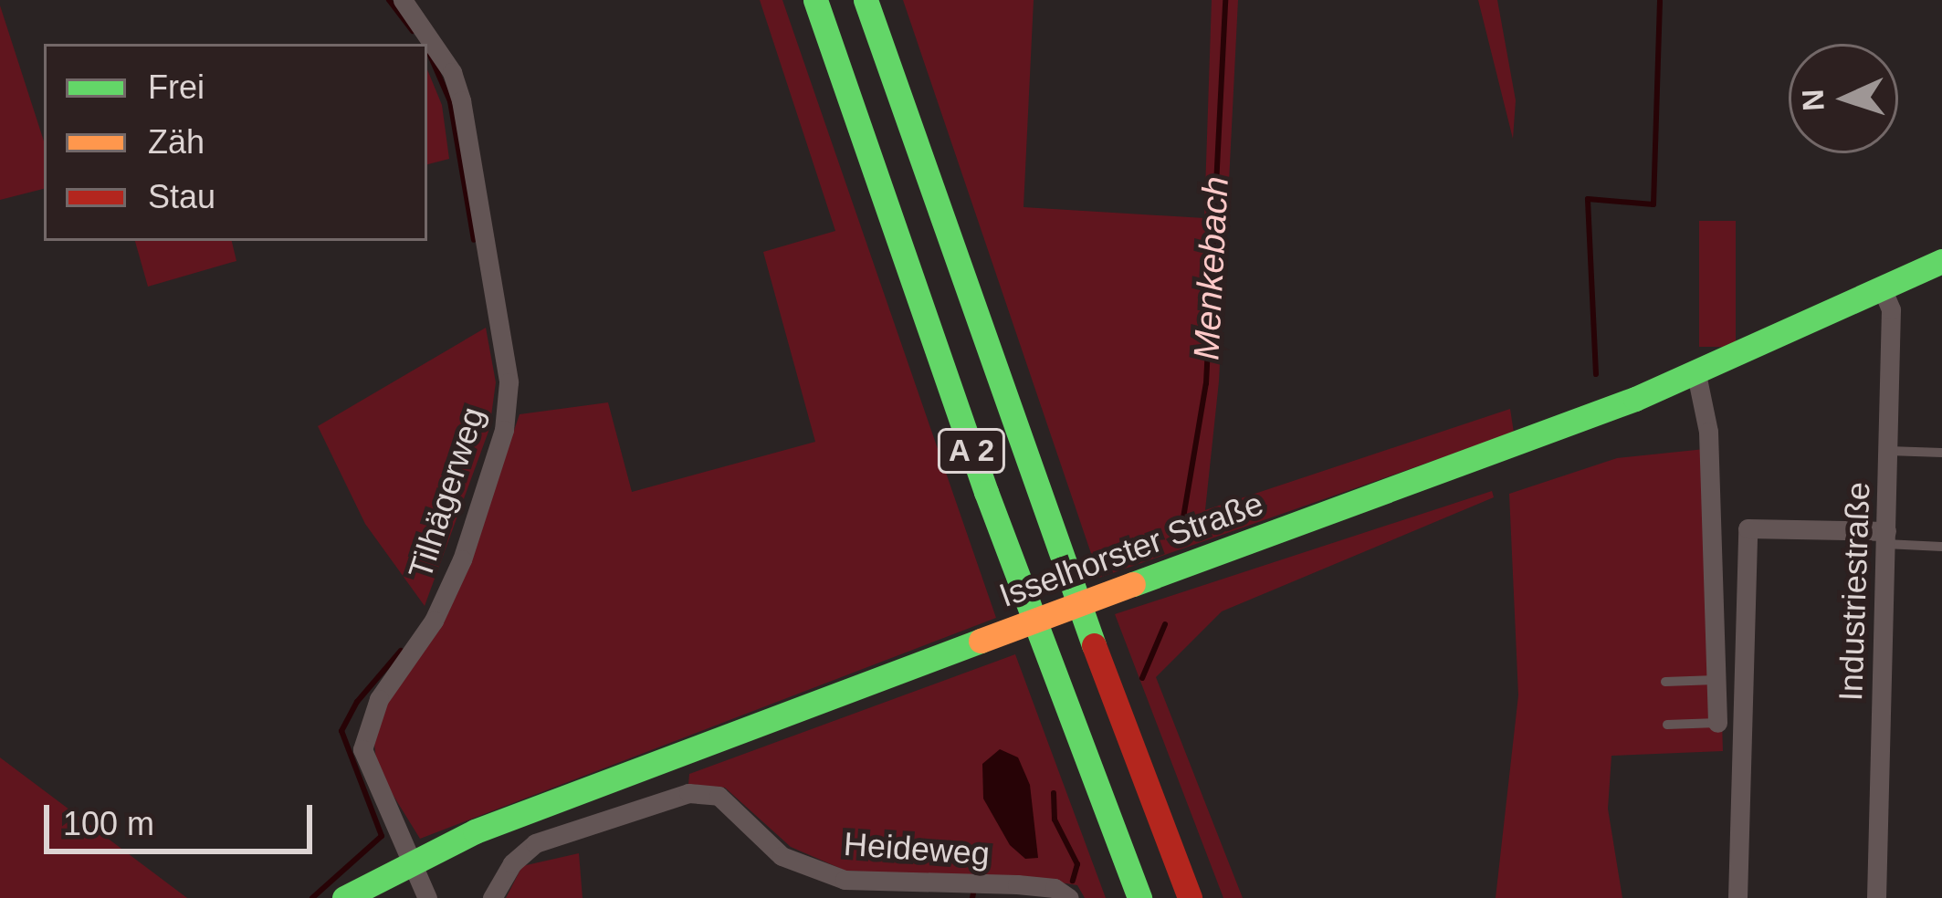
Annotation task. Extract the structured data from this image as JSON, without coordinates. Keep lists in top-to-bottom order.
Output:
{
  "streets": {
    "main road": ["A 2", "Isselhorster Straße"],
    "street": ["Tilhägerweg", "Industriestraße", "Heideweg"]
  },
  "crossings": [
    ["Tilhägerweg", "Isselhorster Straße"],
    ["Isselhorster Straße", "Industriestraße"]
  ],
  "water": ["Menkebach"],
  "legend": ["Frei", "Zäh", "Stau"],
  "scale_bar": "100 m",
  "north": "left"
}
